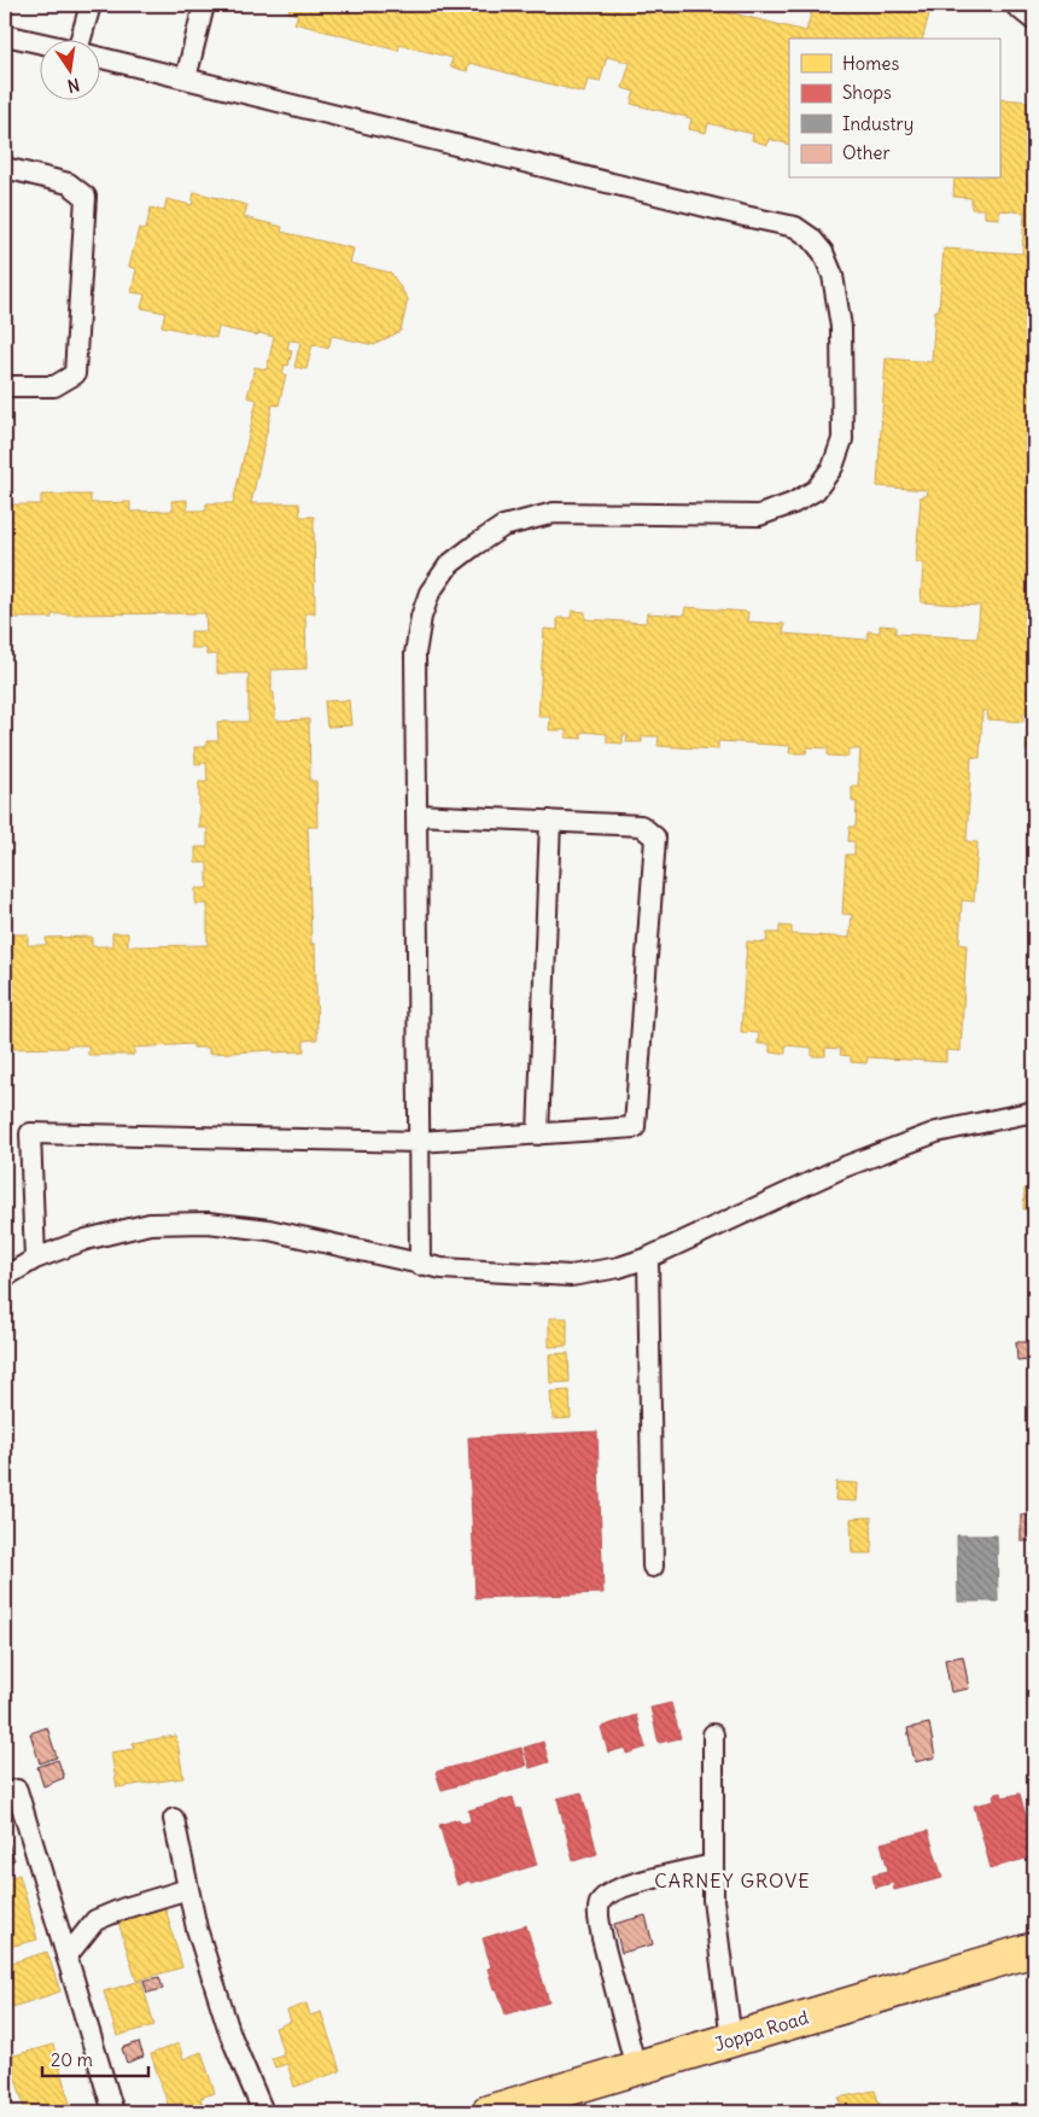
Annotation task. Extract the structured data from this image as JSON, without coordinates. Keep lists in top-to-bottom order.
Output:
{
  "streets": {
    "main road": ["Joppa Road"]
  },
  "districts": ["CARNEY GROVE"],
  "legend": [
    "Homes",
    "Shops",
    "Industry",
    "Other"
  ],
  "scale_bar": "20 m",
  "north": "bottom"
}
